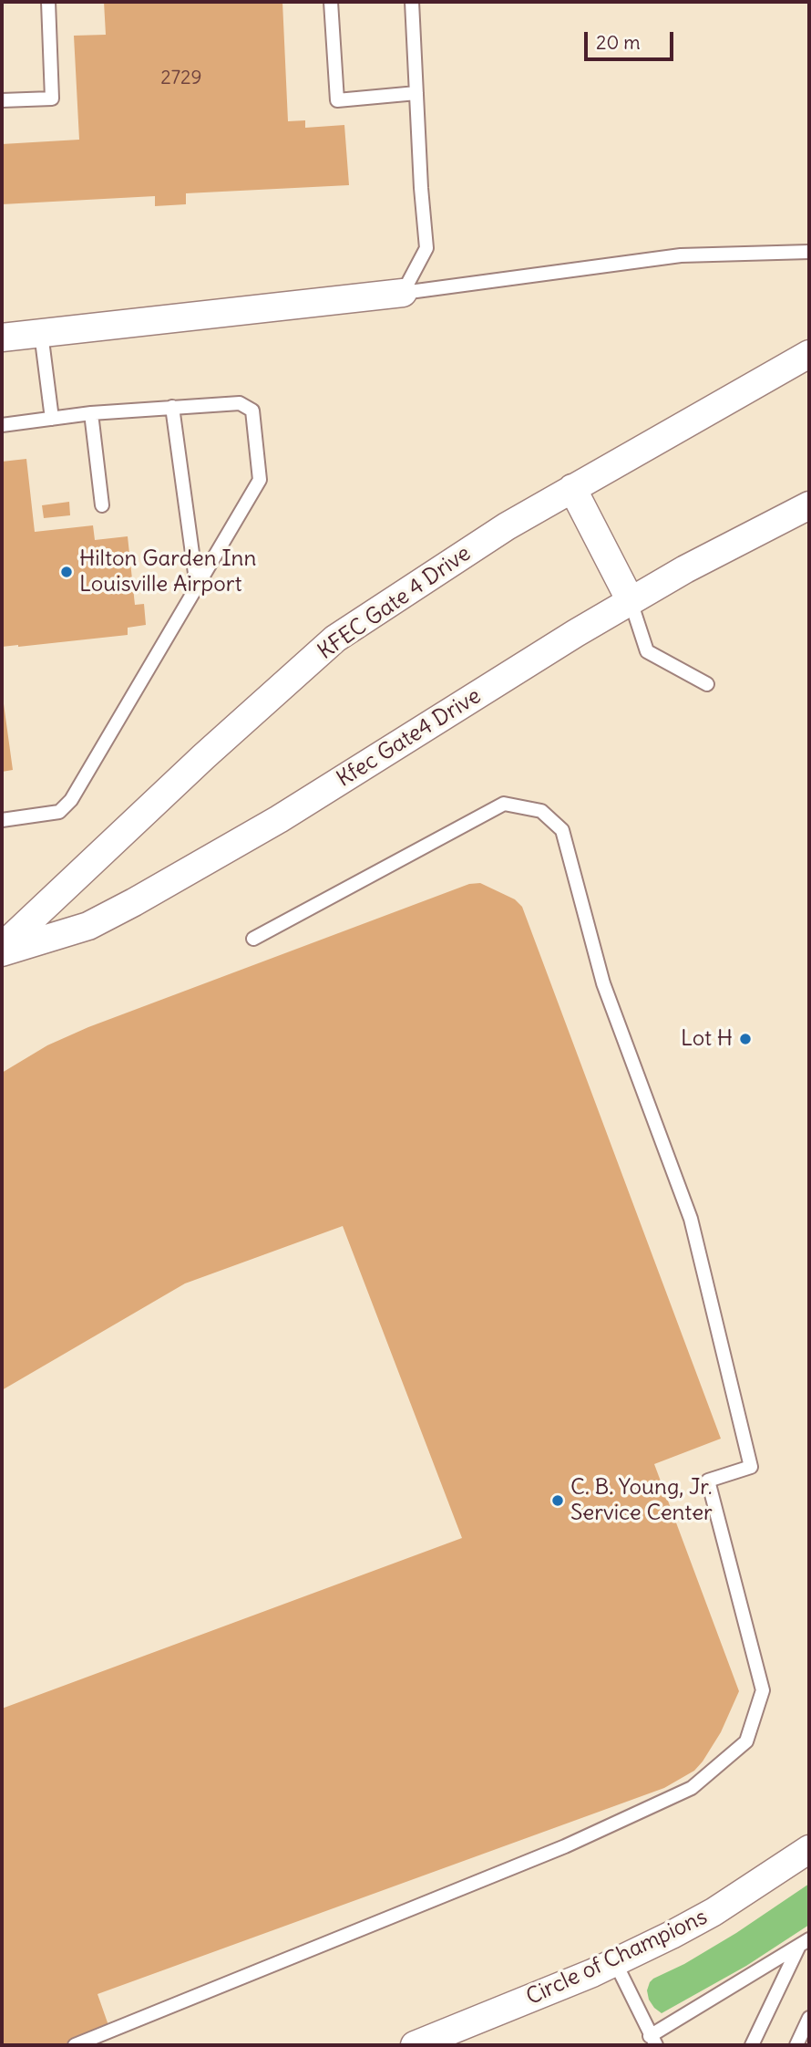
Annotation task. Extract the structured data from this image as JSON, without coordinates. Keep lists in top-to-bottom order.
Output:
{
  "streets": {
    "street": ["KFEC Gate 4 Drive", "Kfec Gate4 Drive", "Circle of Champions"]
  },
  "places": ["Hilton Garden Inn Louisville Airport", "Lot H", "C. B. Young, Jr. Service Center"],
  "house_numbers": ["2729"],
  "scale_bar": "20 m"
}
